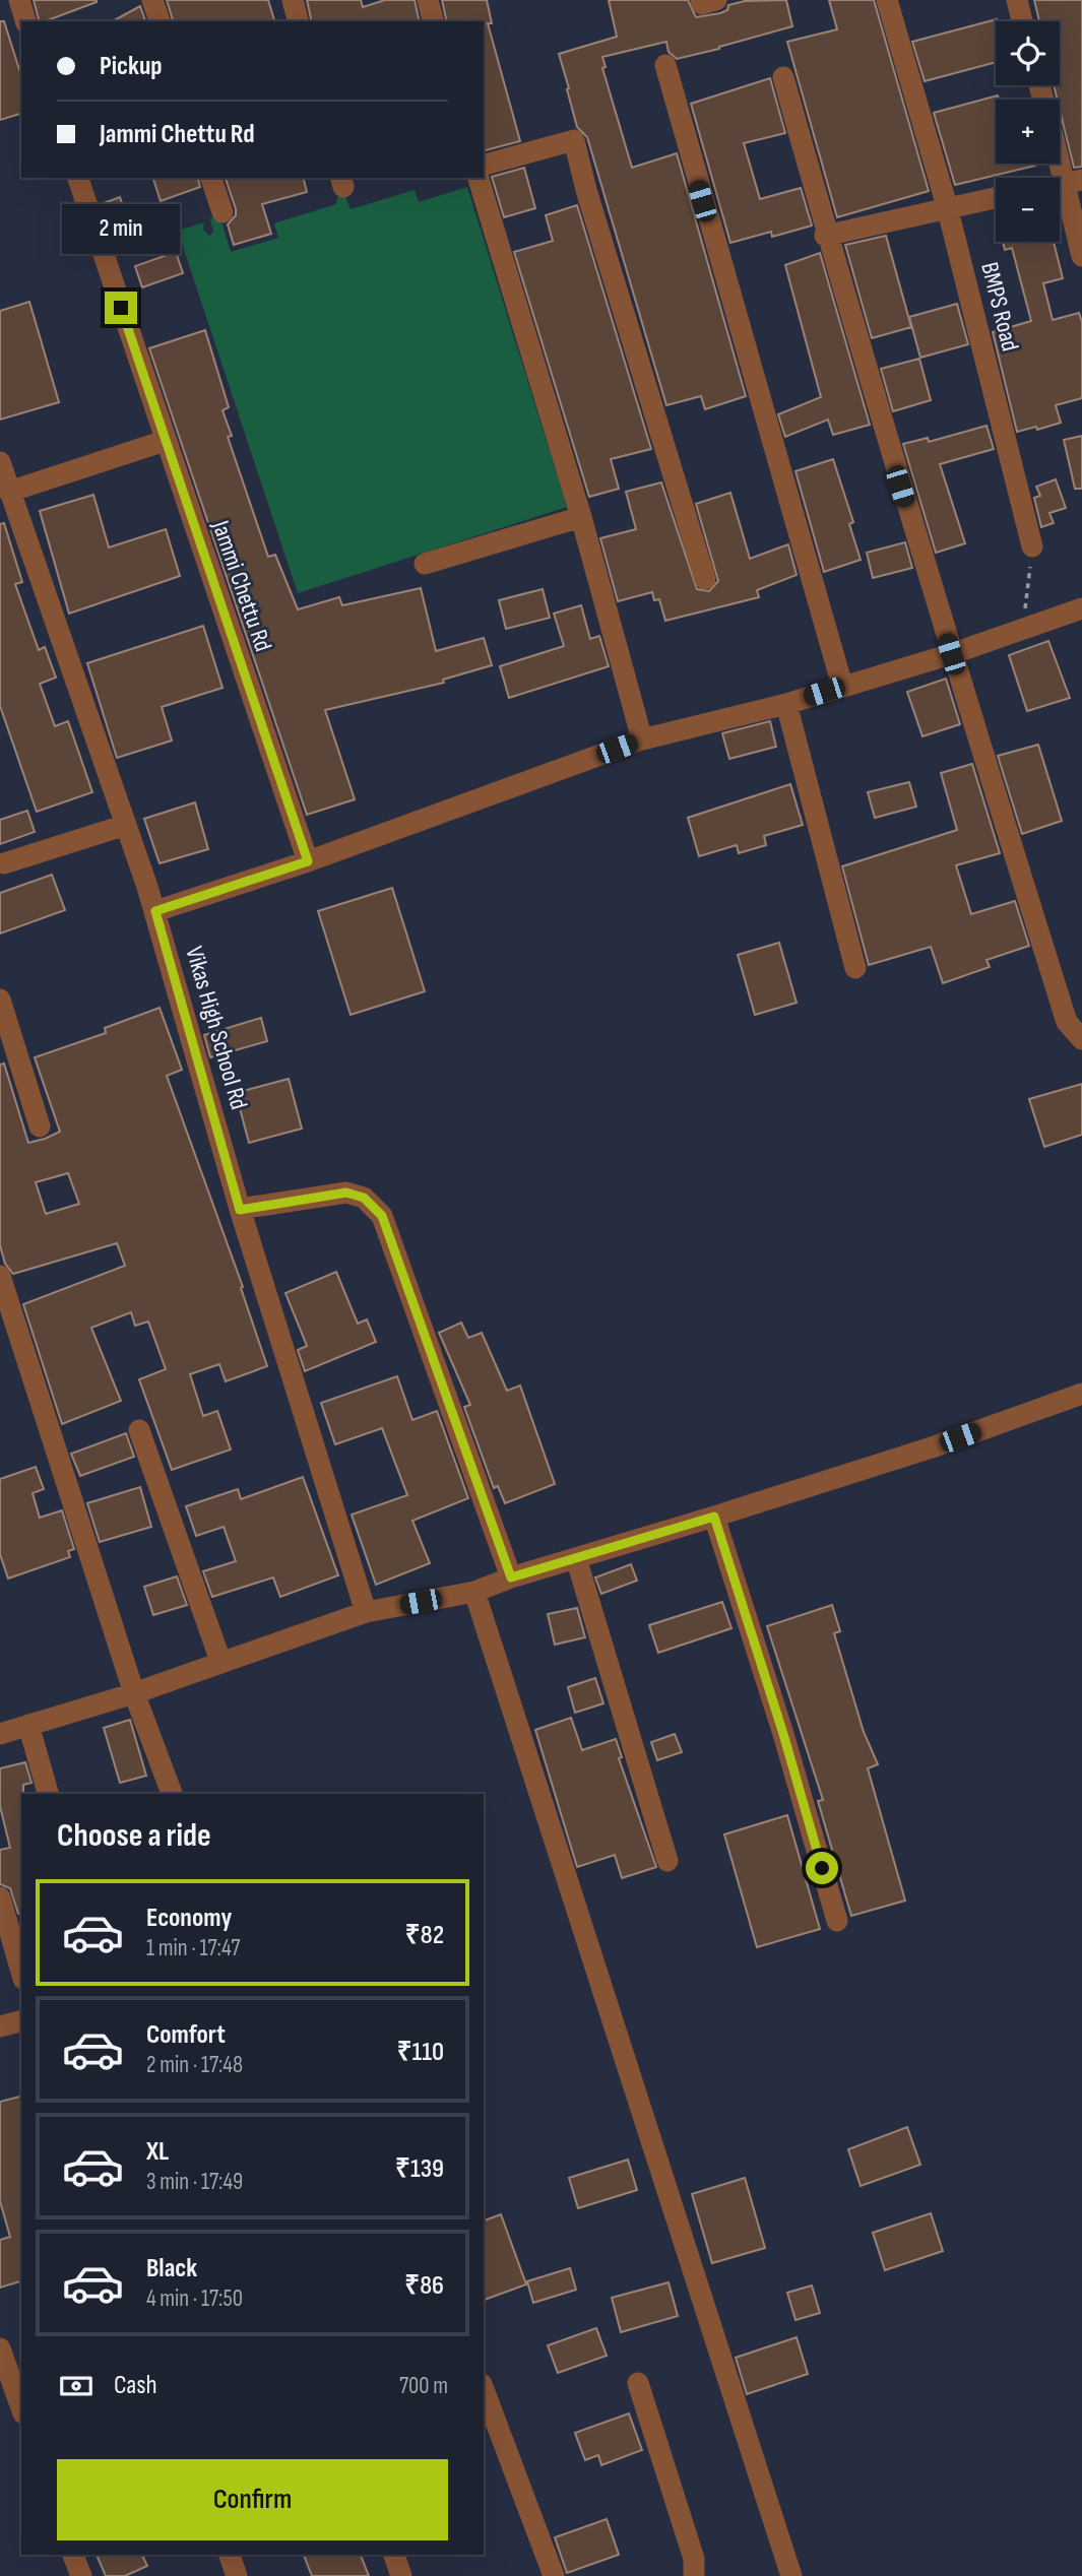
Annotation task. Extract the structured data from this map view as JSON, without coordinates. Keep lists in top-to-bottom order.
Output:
{
  "streets": {
    "street": ["BMPS Road", "Jammi Chettu Rd", "Vikas High School Rd"]
  },
  "page": {
    "map_buttons": ["+", "−"],
    "banner": ["Pickup", "Jammi Chettu Rd"],
    "bubble": "2 min",
    "heading": "Choose a ride",
    "list": [
      {
        "name": "Economy",
        "note": "1 min · 17:47",
        "value": "₹82"
      },
      {
        "name": "Comfort",
        "note": "2 min · 17:48",
        "value": "₹110"
      },
      {
        "name": "XL",
        "note": "3 min · 17:49",
        "value": "₹139"
      },
      {
        "name": "Black",
        "note": "4 min · 17:50",
        "value": "₹86"
      }
    ],
    "pay": ["Cash", "700 m"],
    "buttons": "Confirm"
  }
}
